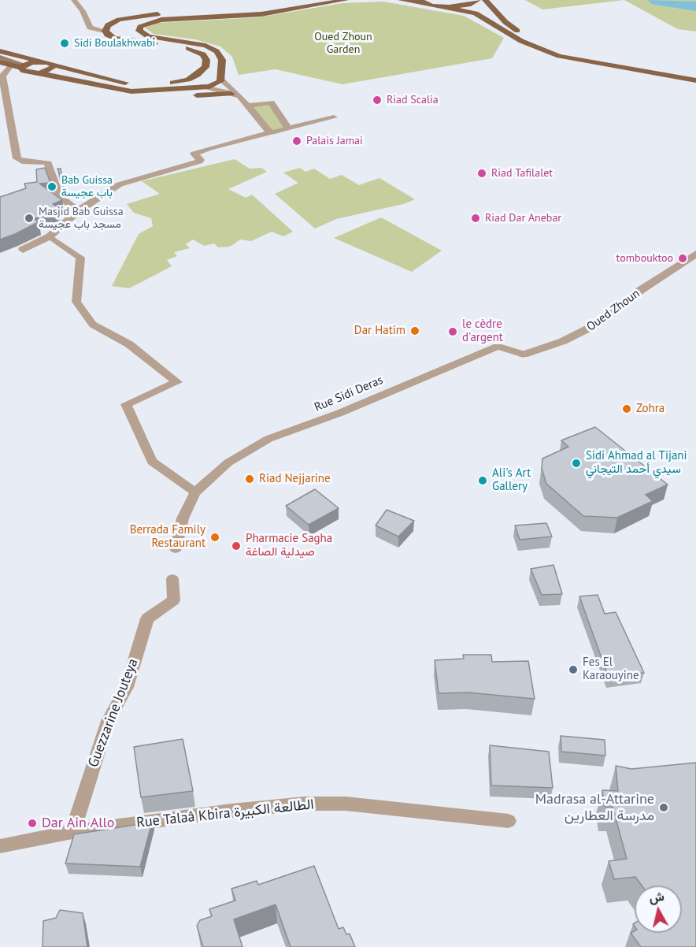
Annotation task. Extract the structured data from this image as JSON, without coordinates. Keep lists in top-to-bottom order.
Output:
{
  "streets": {
    "street": [
      "Oued Zhoun",
      "Rue Sidi Deras",
      "Guezzarine Jouteya",
      "Rue Talaâ Kbira الطالعة الكبيرة"
    ]
  },
  "crossings": [
    ["Oued Zhoun", "Rue Sidi Deras"],
    ["Guezzarine Jouteya", "Rue Talaâ Kbira الطالعة الكبيرة"]
  ],
  "parks": ["Oued Zhoun Garden"],
  "places": [
    "Sidi Boulakhwabi",
    "Riad Scalia",
    "Palais Jamai",
    "Riad Tafilalet",
    "Bab Guissa باب عجيسة",
    "Masjid Bab Guissa مسجد باب عجيسة",
    "Riad Dar Anebar",
    "tombouktoo",
    "Dar Hatim",
    "le cèdre d'argent",
    "Zohra",
    "Sidi Ahmad al Tijani سيدي أحمد التيجاني",
    "Riad Nejjarine",
    "Ali's Art Gallery",
    "Berrada Family Restaurant",
    "Pharmacie Sagha صيدلية الصاغة",
    "Fes El Karaouyine",
    "Madrasa al-Attarine مدرسة العطارين",
    "Dar Ain Allo"
  ],
  "north": "top"
}
